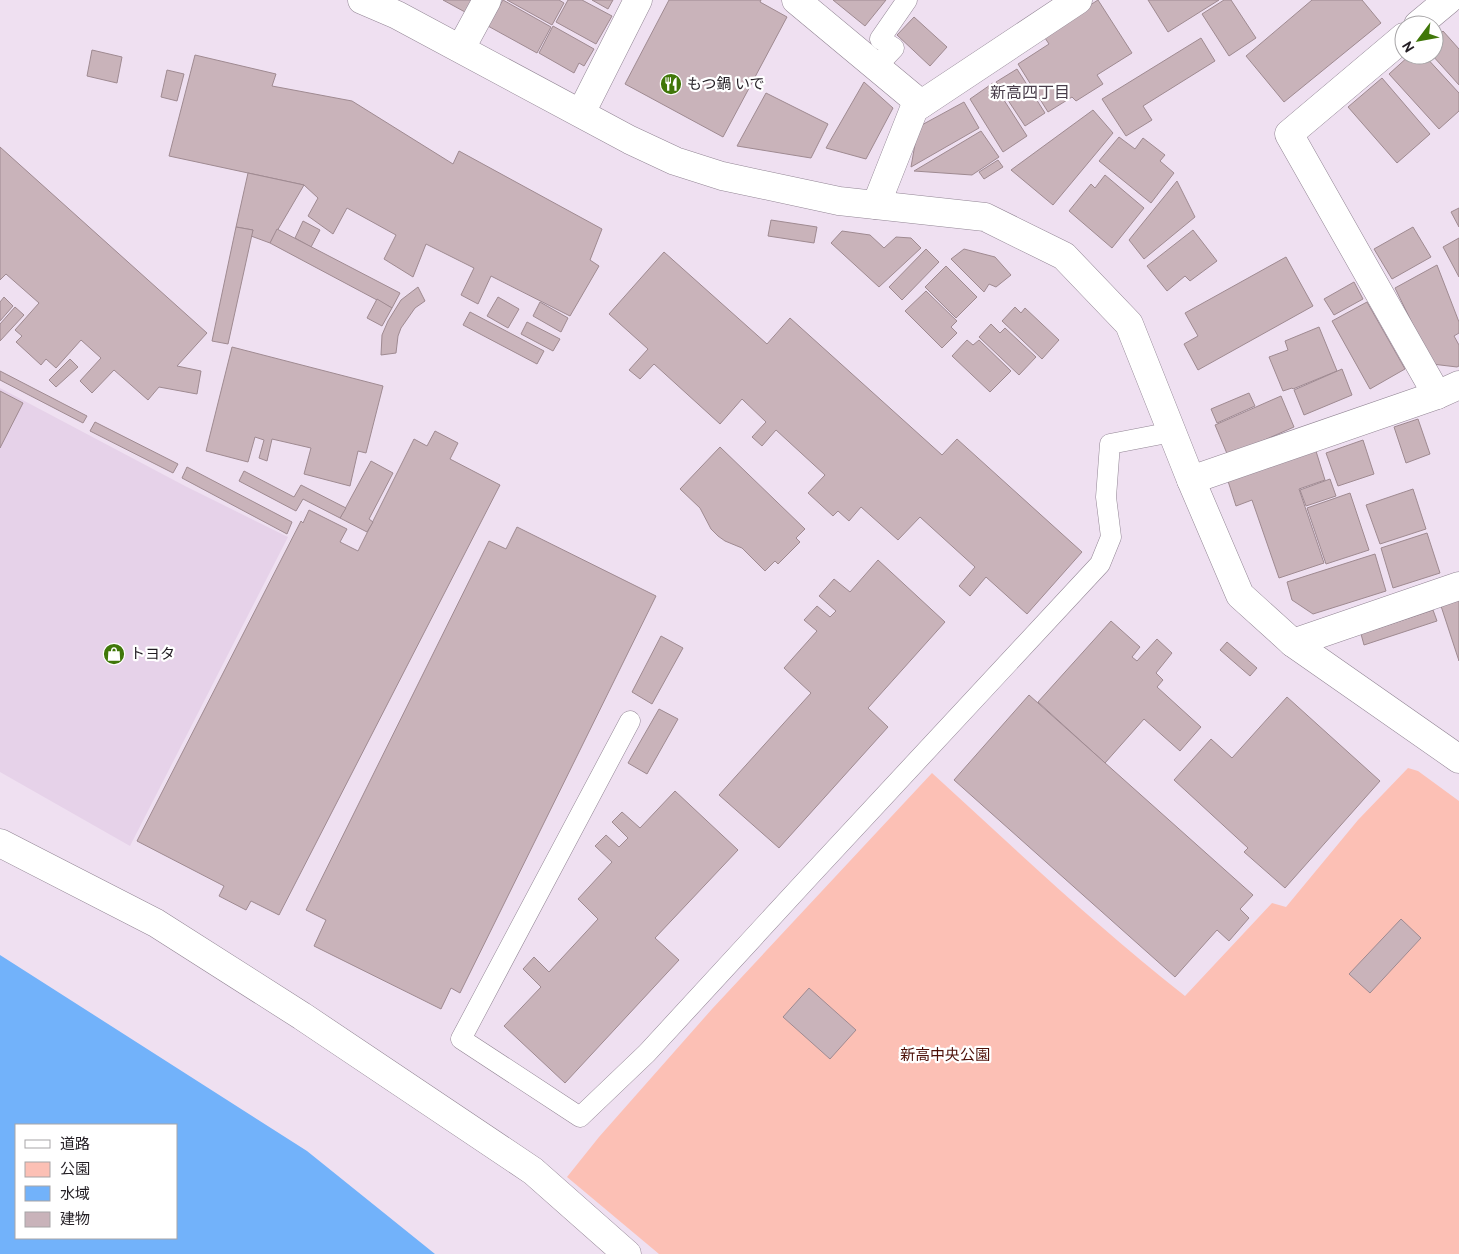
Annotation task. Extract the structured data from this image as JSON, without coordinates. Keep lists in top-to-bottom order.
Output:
{
  "districts": ["新高四丁目"],
  "parks": ["新高中央公園"],
  "places": {
    "restaurant": ["もつ鍋 いで"],
    "shop": ["トヨタ"]
  },
  "legend": [
    "道路",
    "公園",
    "水域",
    "建物"
  ],
  "north": "bottom left"
}
